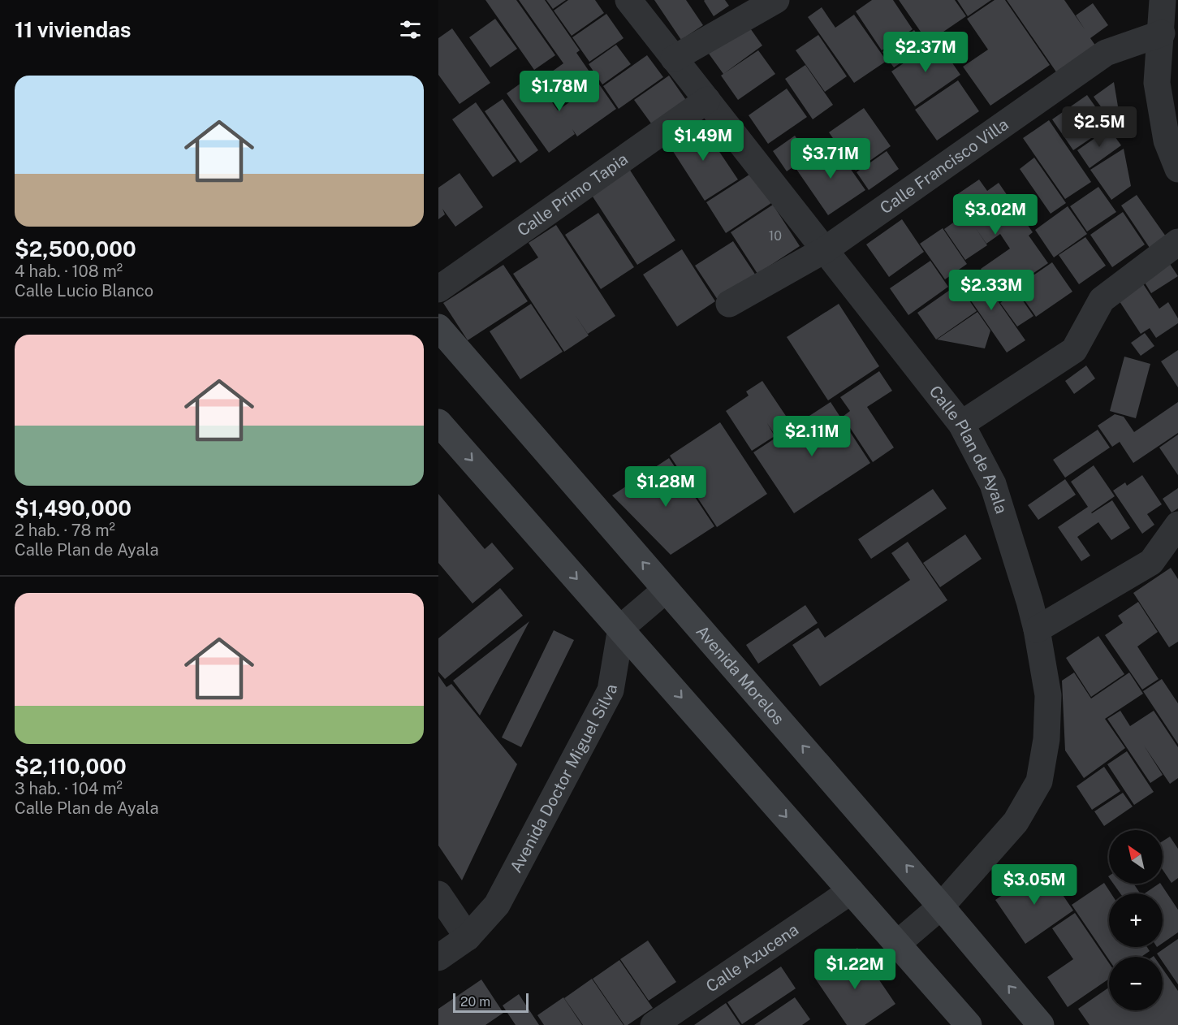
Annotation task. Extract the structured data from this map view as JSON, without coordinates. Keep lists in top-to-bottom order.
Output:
{
  "streets": {
    "main road": ["Avenida Morelos"],
    "street": [
      "Calle Francisco Villa",
      "Calle Primo Tapia",
      "Calle Plan de Ayala",
      "Avenida Doctor Miguel Silva",
      "Calle Azucena"
    ]
  },
  "crossings": [
    ["Calle Francisco Villa", "Calle Plan de Ayala"],
    ["Calle Primo Tapia", "Calle Plan de Ayala"],
    ["Calle Plan de Ayala", "Avenida Morelos"]
  ],
  "house_numbers": ["10"],
  "scale_bar": "20 m",
  "north": "top left",
  "page": {
    "heading": "11 viviendas",
    "price": [
      "$2.37M",
      "$1.78M",
      "$2.5M",
      "$1.49M",
      "$3.71M",
      "$3.02M",
      "$2.33M",
      "$2.11M",
      "$1.28M",
      "$3.05M",
      "$1.22M"
    ],
    "list": [
      {
        "name": "$2,500,000",
        "note": "4 hab. · 108 m² · Calle Lucio Blanco"
      },
      {
        "name": "$1,490,000",
        "note": "2 hab. · 78 m² · Calle Plan de Ayala"
      },
      {
        "name": "$2,110,000",
        "note": "3 hab. · 104 m² · Calle Plan de Ayala"
      }
    ],
    "map_buttons": ["+", "−"],
    "scale": "20 m"
  }
}
